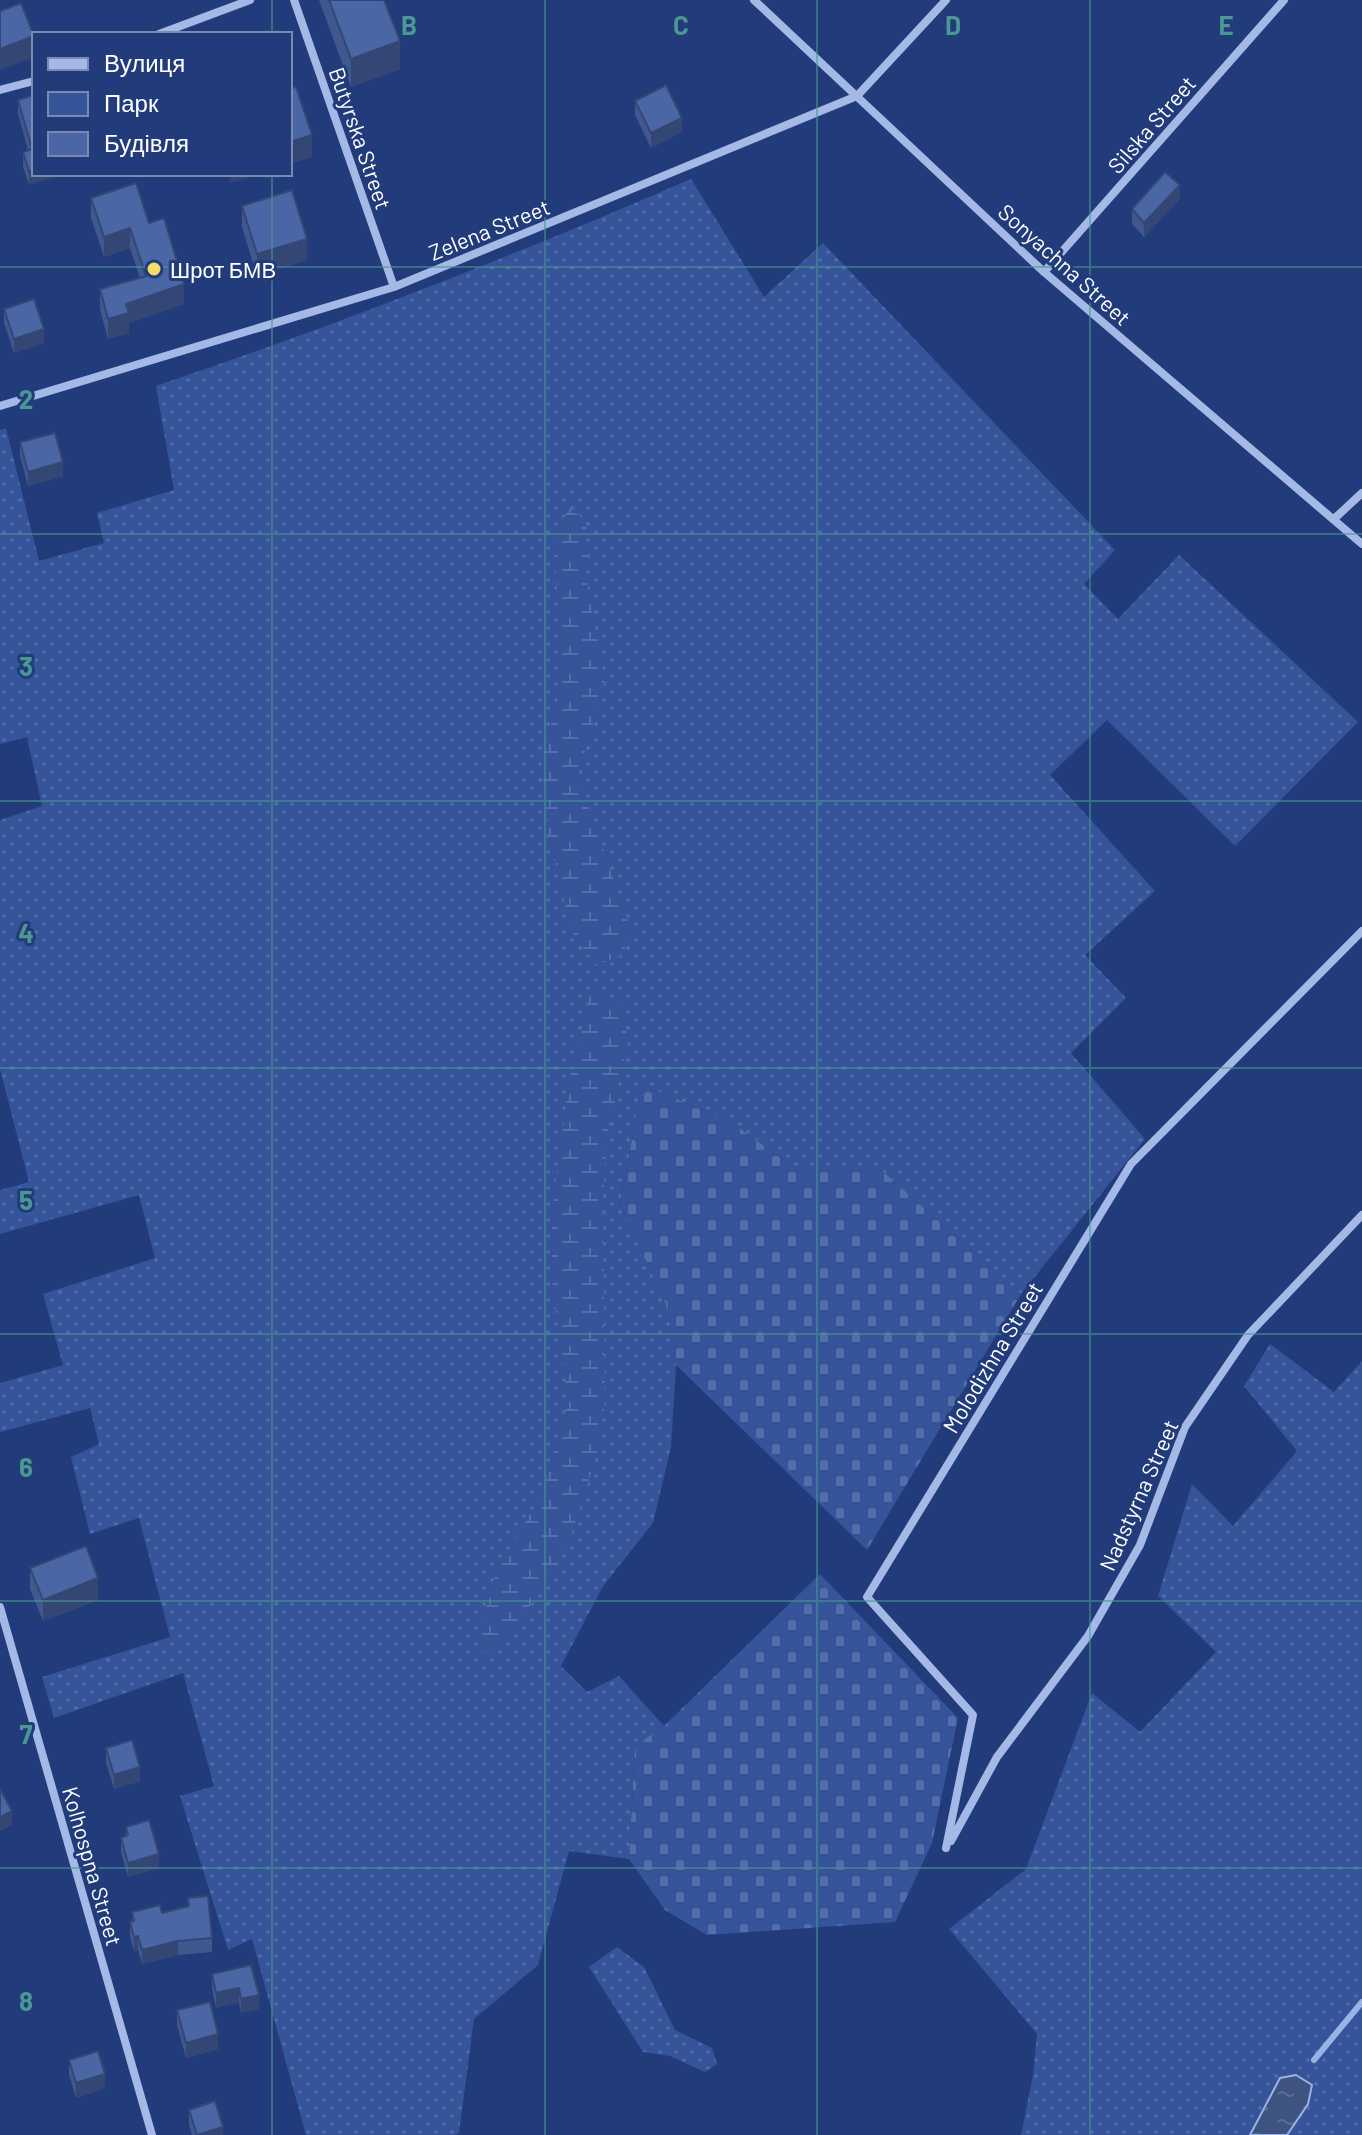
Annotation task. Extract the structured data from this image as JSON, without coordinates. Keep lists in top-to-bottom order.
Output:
{
  "streets": {
    "street": [
      "Silska Street",
      "Butyrska Street",
      "Zelena Street",
      "Sonyachna Street",
      "Molodizhna Street",
      "Nadstyrna Street",
      "Kolhospna Street"
    ]
  },
  "crossings": [
    ["Silska Street", "Sonyachna Street"],
    ["Butyrska Street", "Zelena Street"],
    ["Zelena Street", "Sonyachna Street"],
    ["Molodizhna Street", "Nadstyrna Street"]
  ],
  "places": ["Шрот БМВ"],
  "legend": ["Вулиця", "Парк", "Будівля"],
  "grid": {
    "columns": [
      "B",
      "C",
      "D",
      "E"
    ],
    "rows": [
      "2",
      "3",
      "4",
      "5",
      "6",
      "7",
      "8"
    ]
  }
}
